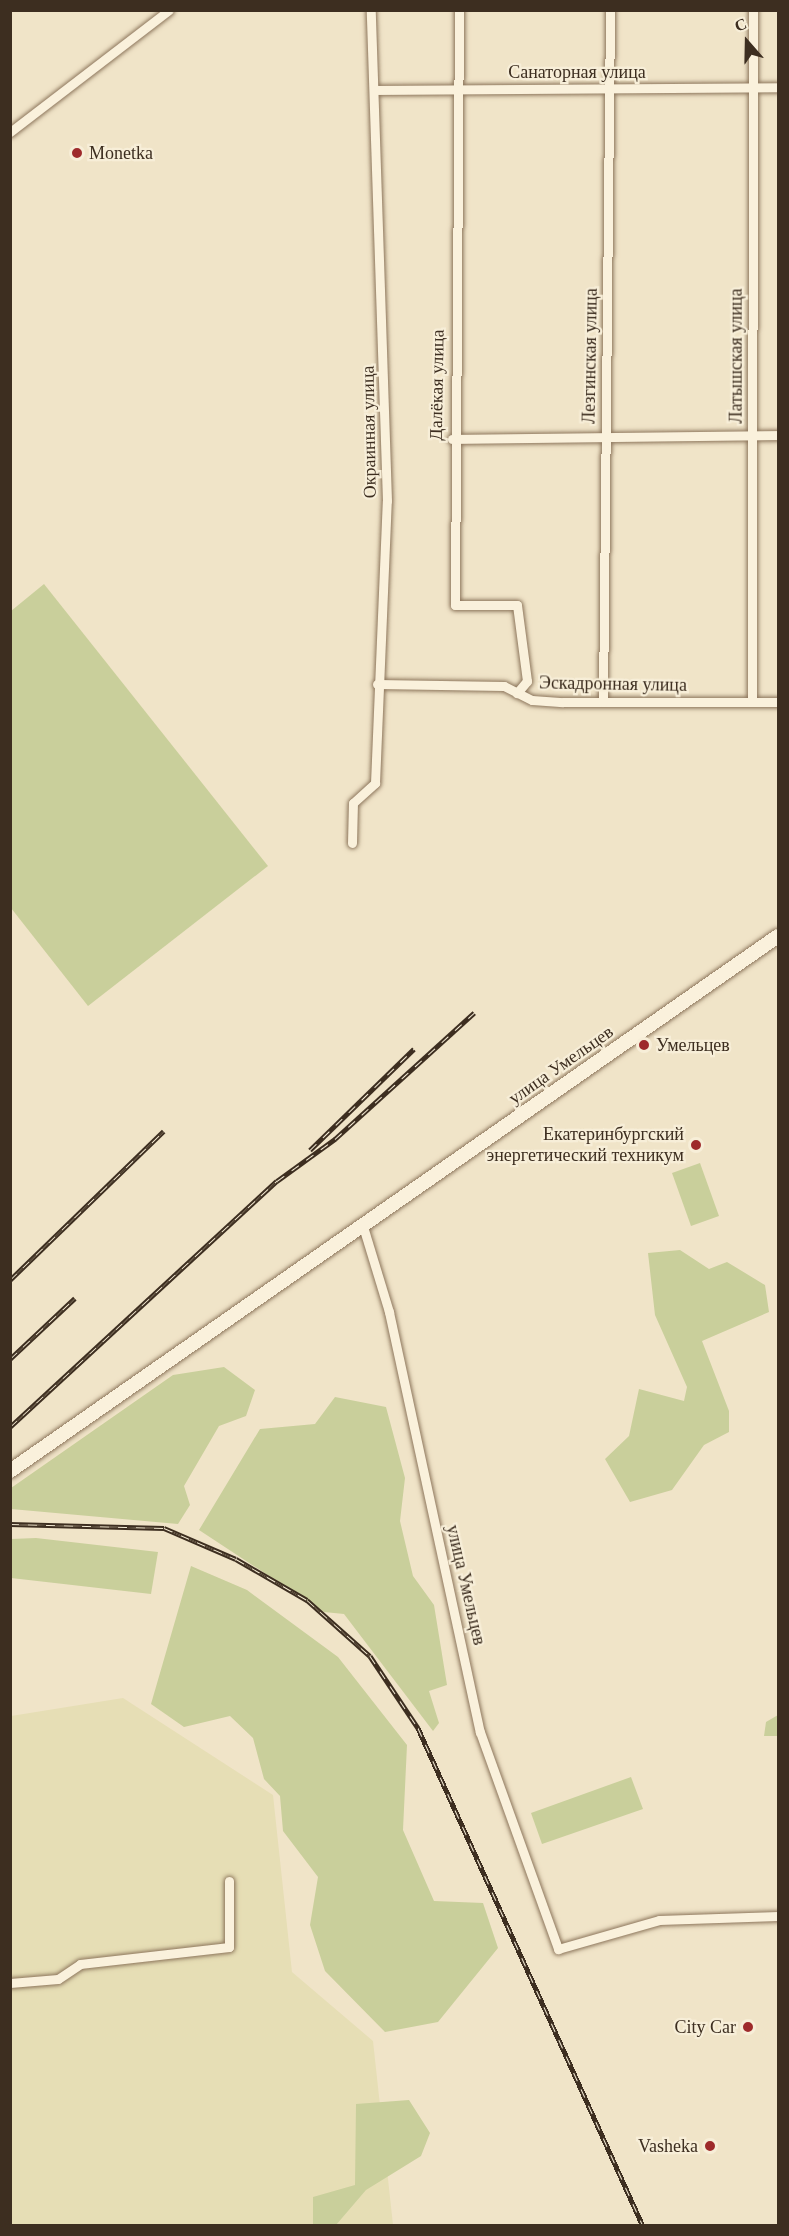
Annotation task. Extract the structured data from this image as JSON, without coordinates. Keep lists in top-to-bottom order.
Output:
{
  "streets": {
    "street": [
      "Санаторная улица",
      "Лезгинская улица",
      "Латышская улица",
      "Далёкая улица",
      "Окраинная улица",
      "Эскадронная улица",
      "улица Умельцев"
    ]
  },
  "crossings": [
    ["Санаторная улица", "Лезгинская улица"],
    ["Санаторная улица", "Латышская улица"],
    ["Санаторная улица", "Далёкая улица"],
    ["Санаторная улица", "Окраинная улица"],
    ["Лезгинская улица", "Эскадронная улица"],
    ["Латышская улица", "Эскадронная улица"],
    ["Далёкая улица", "Эскадронная улица"],
    ["Окраинная улица", "Эскадронная улица"]
  ],
  "places": [
    "Monetka",
    "Умельцев",
    "Екатеринбургский энергетический техникум",
    "City Car",
    "Vasheka"
  ],
  "north": "top"
}
